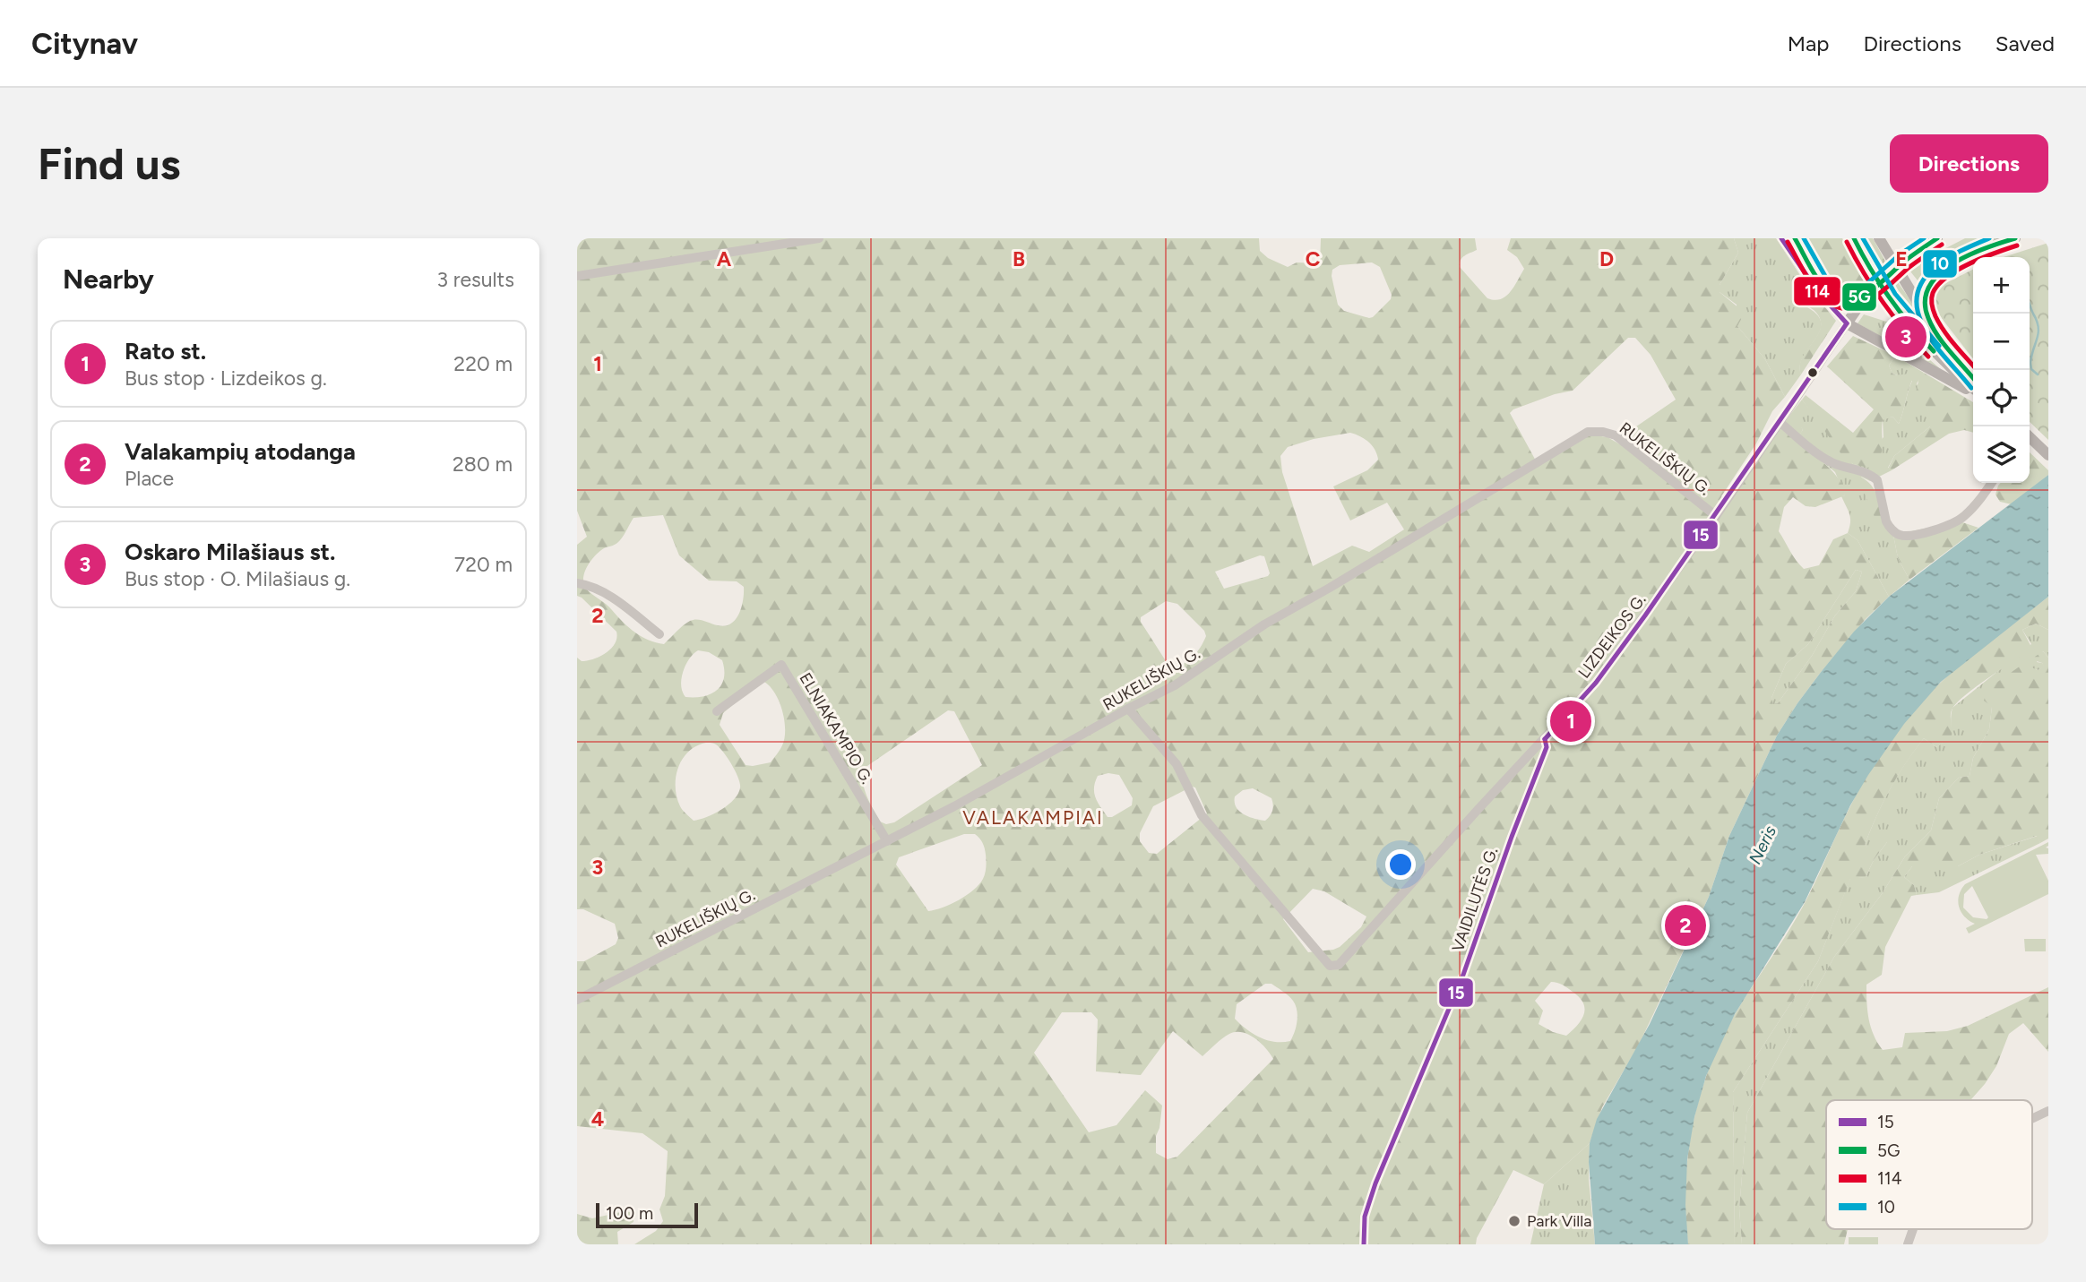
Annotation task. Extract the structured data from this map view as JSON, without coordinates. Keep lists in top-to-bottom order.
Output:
{
  "streets": {
    "street": [
      "RUKELIŠKIŲ G.",
      "LIZDEIKOS G.",
      "ELNIAKAMPIO G.",
      "VAIDILUTĖS G."
    ]
  },
  "crossings": [
    ["RUKELIŠKIŲ G.", "LIZDEIKOS G."],
    ["RUKELIŠKIŲ G.", "ELNIAKAMPIO G."],
    ["LIZDEIKOS G.", "VAIDILUTĖS G."]
  ],
  "districts": ["VALAKAMPIAI"],
  "water": ["Neris"],
  "places": ["Park Villa"],
  "lines": [
    "transit line 15",
    "transit line 5G",
    "transit line 10",
    "transit line 114"
  ],
  "legend": [
    "15",
    "5G",
    "114",
    "10"
  ],
  "scale_bar": "100 m",
  "page": {
    "header": "Citynav",
    "nav": ["Map", "Directions", "Saved"],
    "buttons": "Directions",
    "title": "Find us",
    "heading": ["Nearby", "3 results"],
    "map_buttons": ["+", "−"],
    "pins": ["3", "1", "2"],
    "list": [
      {
        "mark": "1",
        "name": "Rato st.",
        "note": "Bus stop · Lizdeikos g.",
        "value": "220 m"
      },
      {
        "mark": "2",
        "name": "Valakampių atodanga",
        "note": "Place",
        "value": "280 m"
      },
      {
        "mark": "3",
        "name": "Oskaro Milašiaus st.",
        "note": "Bus stop · O. Milašiaus g.",
        "value": "720 m"
      }
    ],
    "scale": "100 m"
  },
  "grid": {
    "columns": [
      "A",
      "B",
      "C",
      "D",
      "E"
    ],
    "rows": [
      "1",
      "2",
      "3",
      "4"
    ]
  }
}
